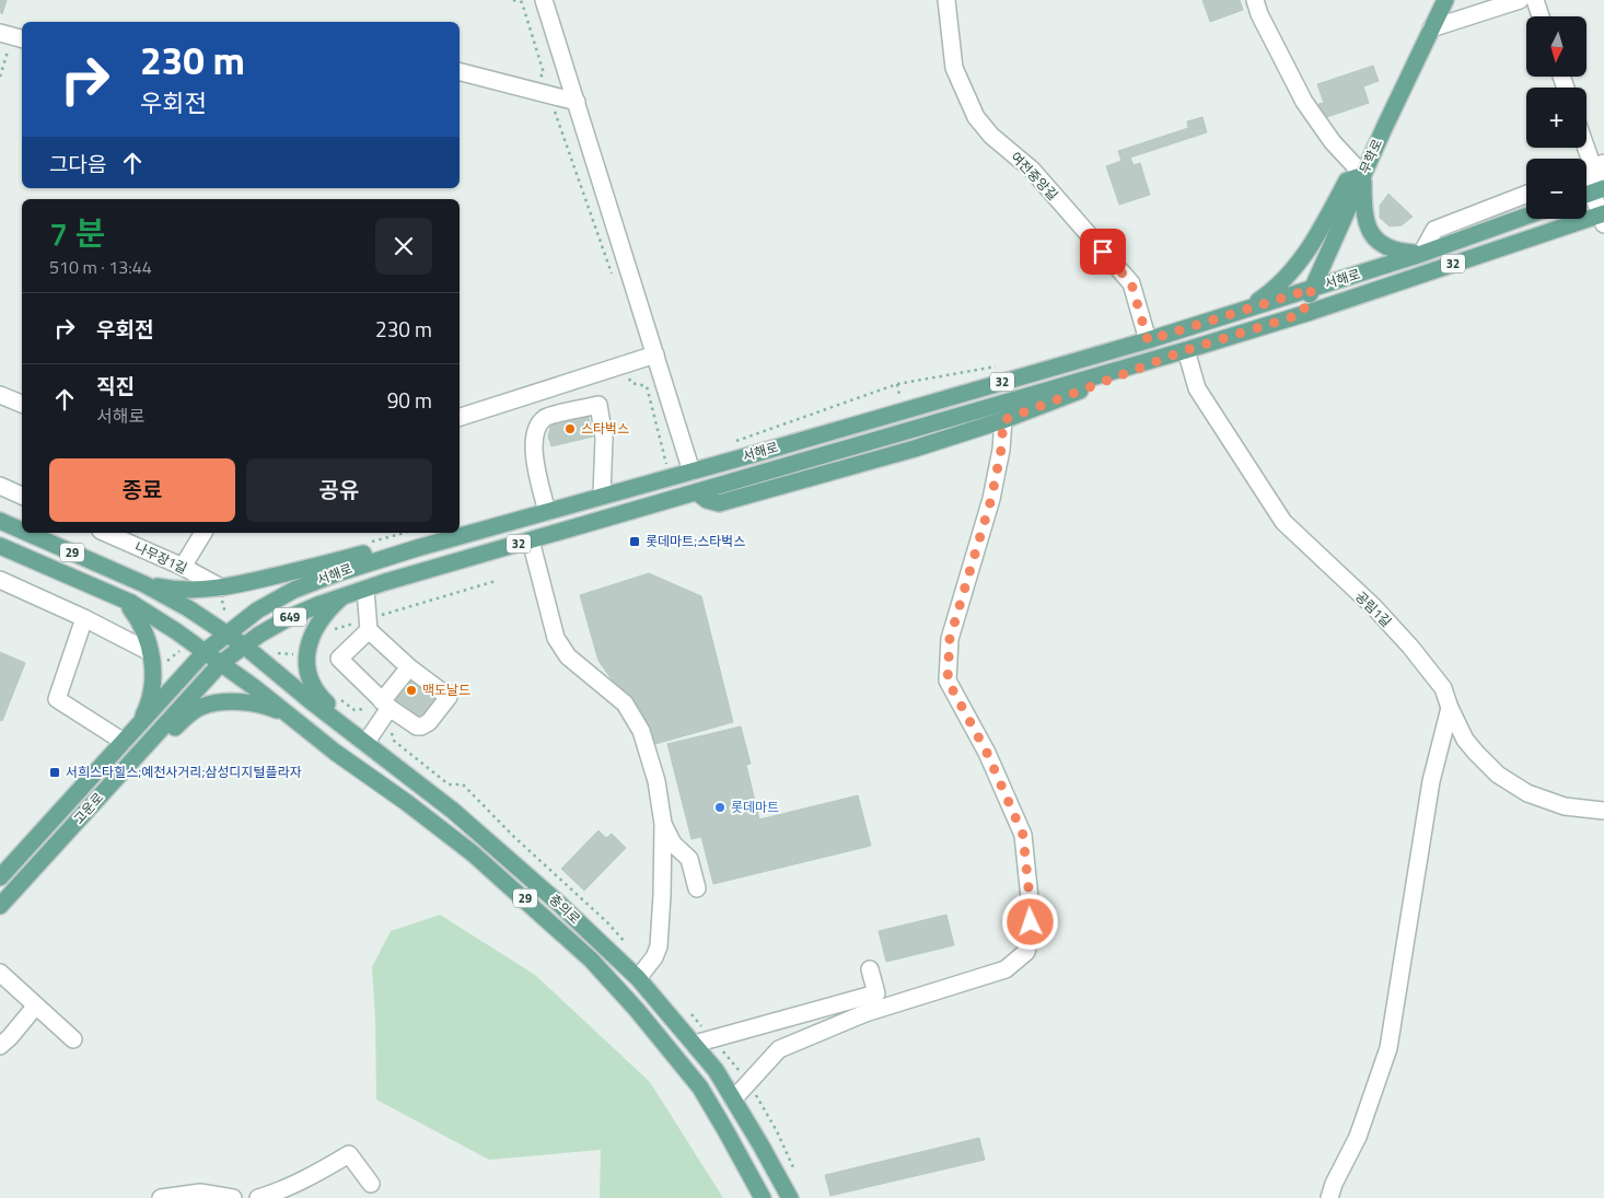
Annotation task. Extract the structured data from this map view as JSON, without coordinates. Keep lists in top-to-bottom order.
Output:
{
  "streets": {
    "main road": [
      "무학로",
      "32",
      "서해로",
      "29",
      "649",
      "고운로",
      "충의로"
    ],
    "street": ["여전중앙길", "나무장1길", "공림1길"]
  },
  "crossings": [
    ["무학로", "서해로"],
    ["여전중앙길", "서해로"],
    ["32", "서해로"],
    ["32", "29"],
    ["32", "고운로"],
    ["32", "충의로"],
    ["서해로", "29"],
    ["서해로", "공림1길"],
    ["서해로", "고운로"],
    ["서해로", "충의로"],
    ["29", "고운로"],
    ["29", "충의로"],
    ["고운로", "충의로"]
  ],
  "places": {
    "other": ["스타벅스", "맥도날드", "롯데마트"],
    "transit": ["롯데마트;스타벅스", "서희스타힐스;예천사거리;삼성디지털플라자"]
  },
  "north": "bottom",
  "page": {
    "map_buttons": ["+", "−"],
    "turn": ["230 m", "우회전"],
    "then": "그다음",
    "heading": ["7 분", "510 m · 13:44"],
    "list": [
      {
        "name": "우회전",
        "value": "230 m"
      },
      {
        "name": "직진",
        "note": "서해로",
        "value": "90 m"
      }
    ],
    "buttons": ["종료", "공유"]
  }
}
